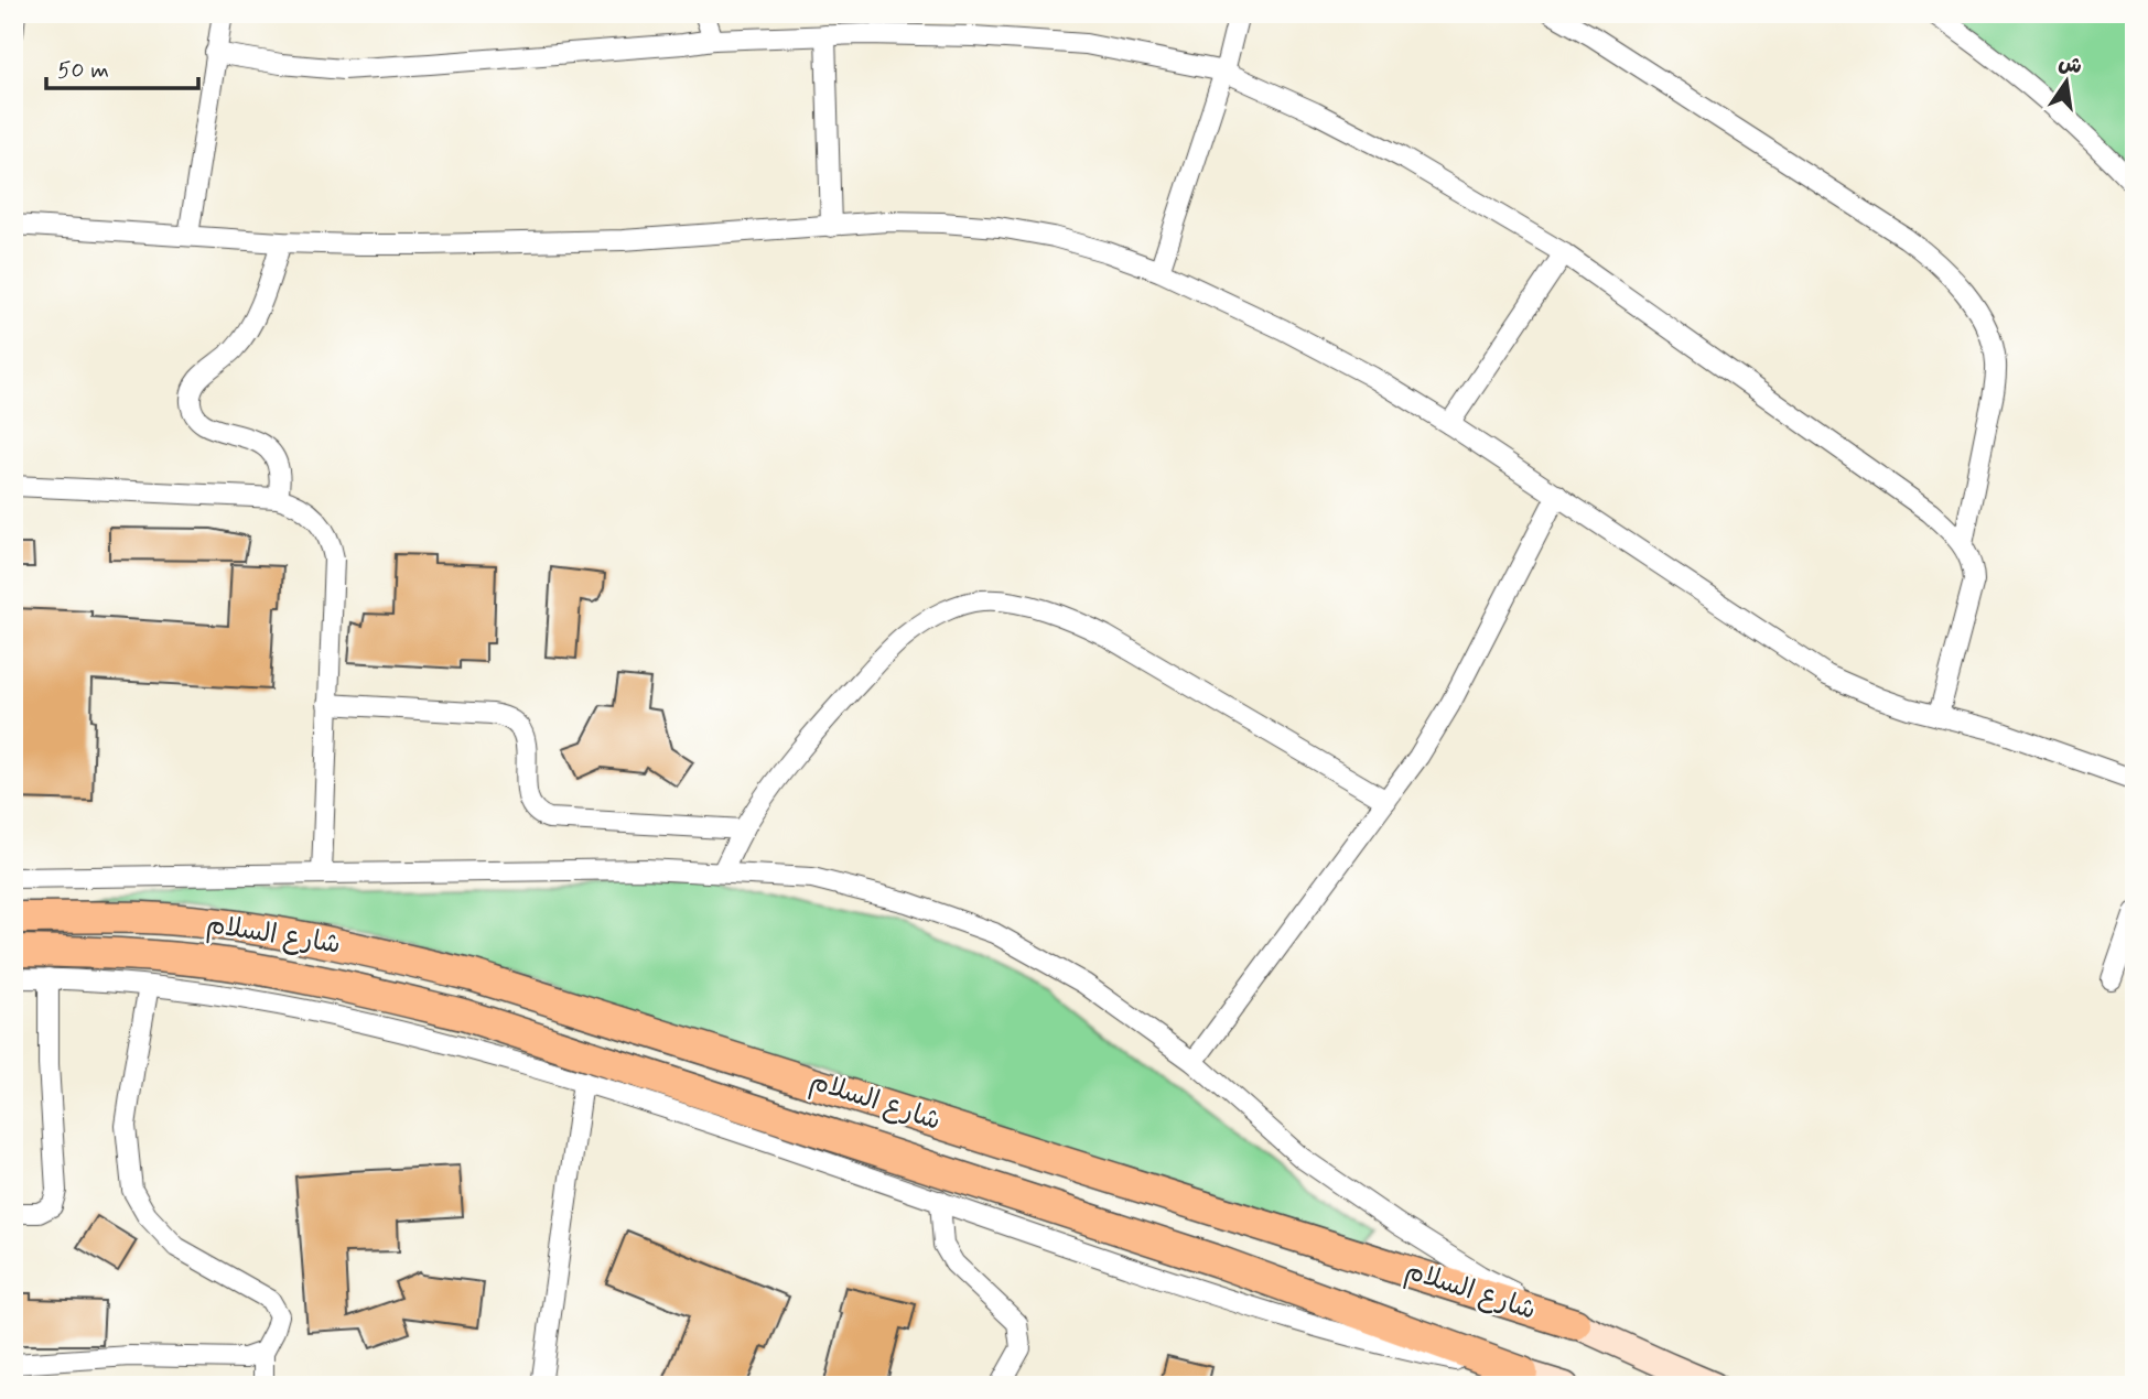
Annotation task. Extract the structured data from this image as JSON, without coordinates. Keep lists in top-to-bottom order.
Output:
{
  "streets": {
    "highway": ["شارع السلام"]
  },
  "scale_bar": "50 m",
  "north": "top"
}
